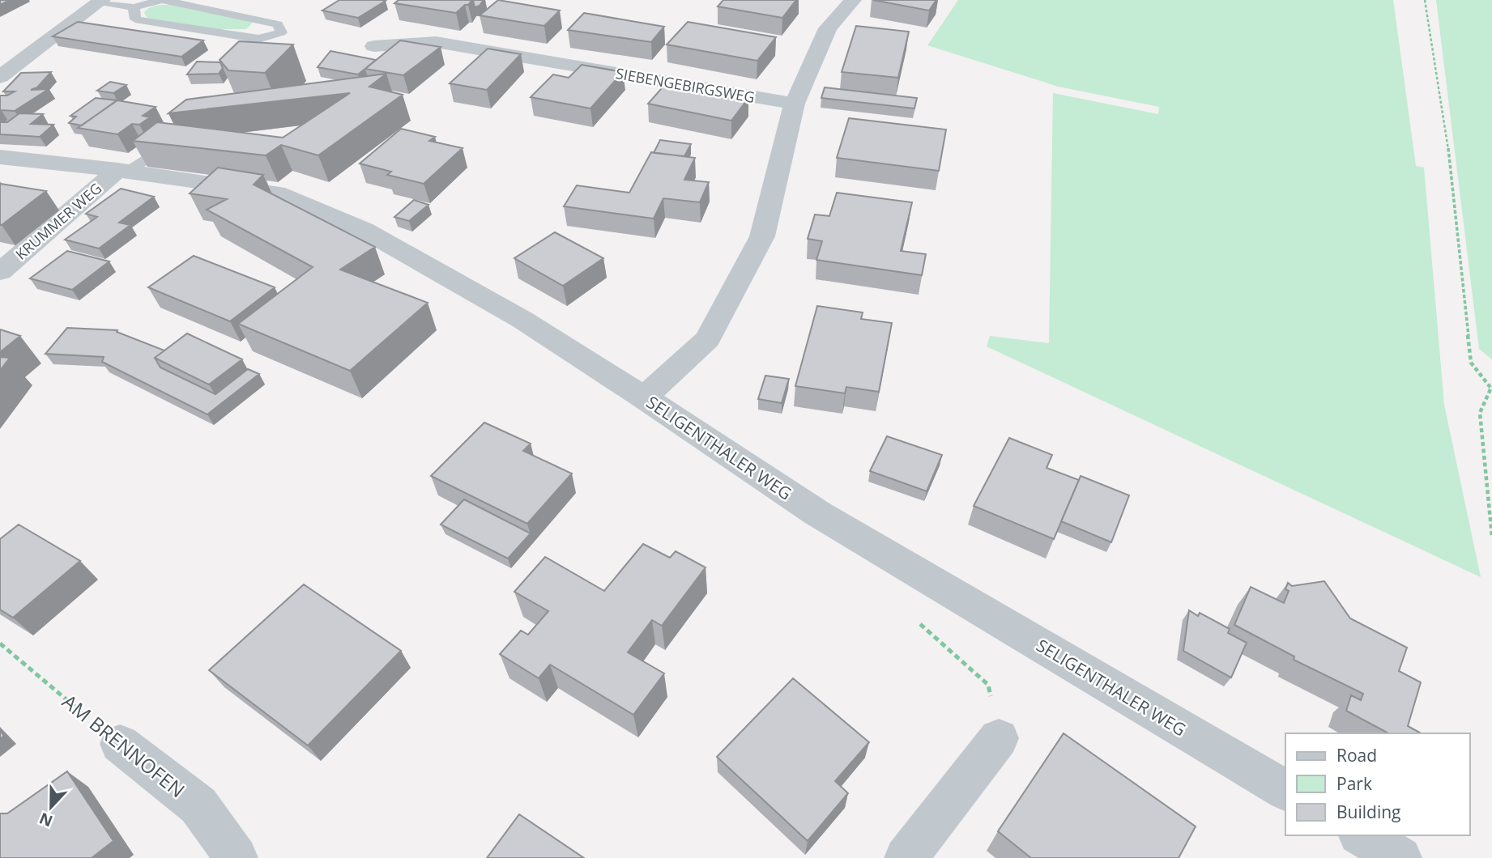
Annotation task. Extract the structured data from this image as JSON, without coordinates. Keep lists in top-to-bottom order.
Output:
{
  "streets": {
    "street": [
      "SIEBENGEBIRGSWEG",
      "KRUMMER WEG",
      "SELIGENTHALER WEG",
      "AM BRENNOFEN"
    ]
  },
  "crossings": [
    ["KRUMMER WEG", "SELIGENTHALER WEG"]
  ],
  "legend": ["Road", "Park", "Building"],
  "north": "bottom"
}
